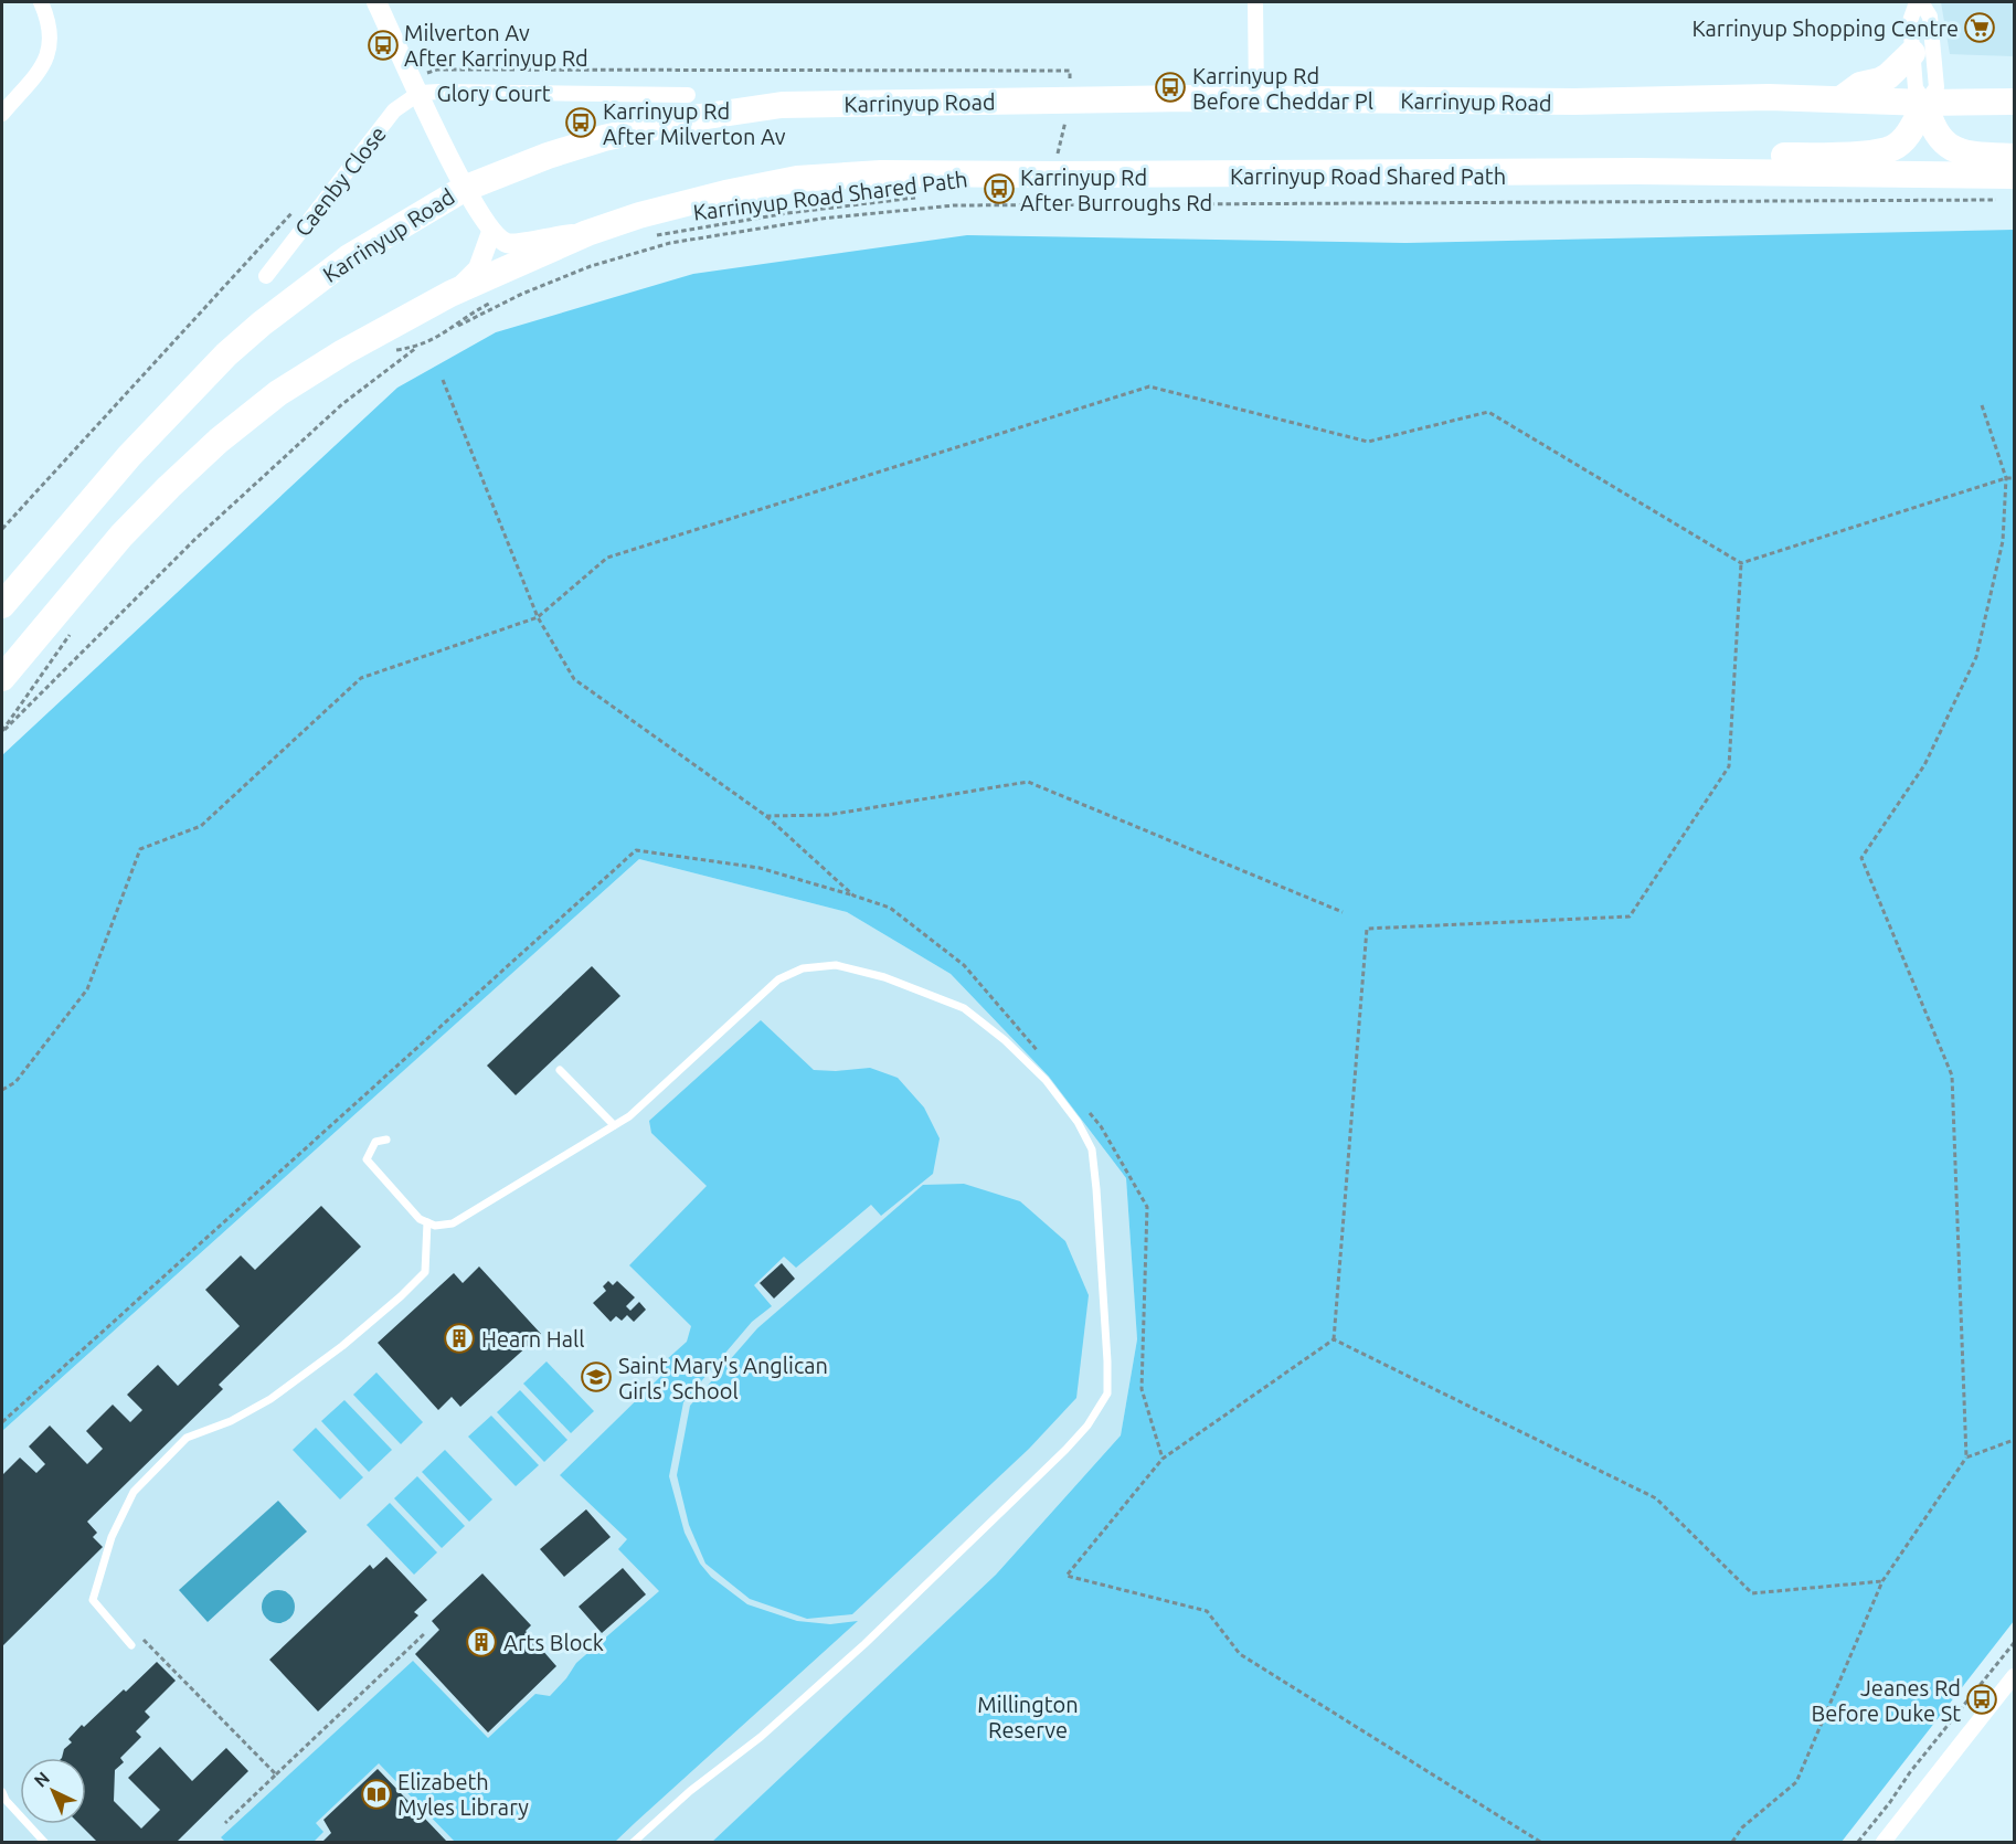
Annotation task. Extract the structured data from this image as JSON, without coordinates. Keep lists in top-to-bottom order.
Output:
{
  "streets": {
    "highway": ["Karrinyup Road"],
    "street": ["Glory Court", "Caenby Close"],
    "path": ["Karrinyup Road Shared Path"]
  },
  "crossings": [
    ["Glory Court", "Caenby Close"]
  ],
  "parks": ["Millington Reserve"],
  "places": {
    "supermarket": ["Karrinyup Shopping Centre"],
    "bus stop": [
      "Milverton Av After Karrinyup Rd",
      "Karrinyup Rd Before Cheddar Pl",
      "Karrinyup Rd After Milverton Av",
      "Karrinyup Rd After Burroughs Rd",
      "Jeanes Rd Before Duke St"
    ],
    "building": ["Hearn Hall", "Arts Block"],
    "school or university": ["Saint Mary's Anglican Girls' School"],
    "library": ["Elizabeth Myles Library"]
  },
  "north": "top left"
}
